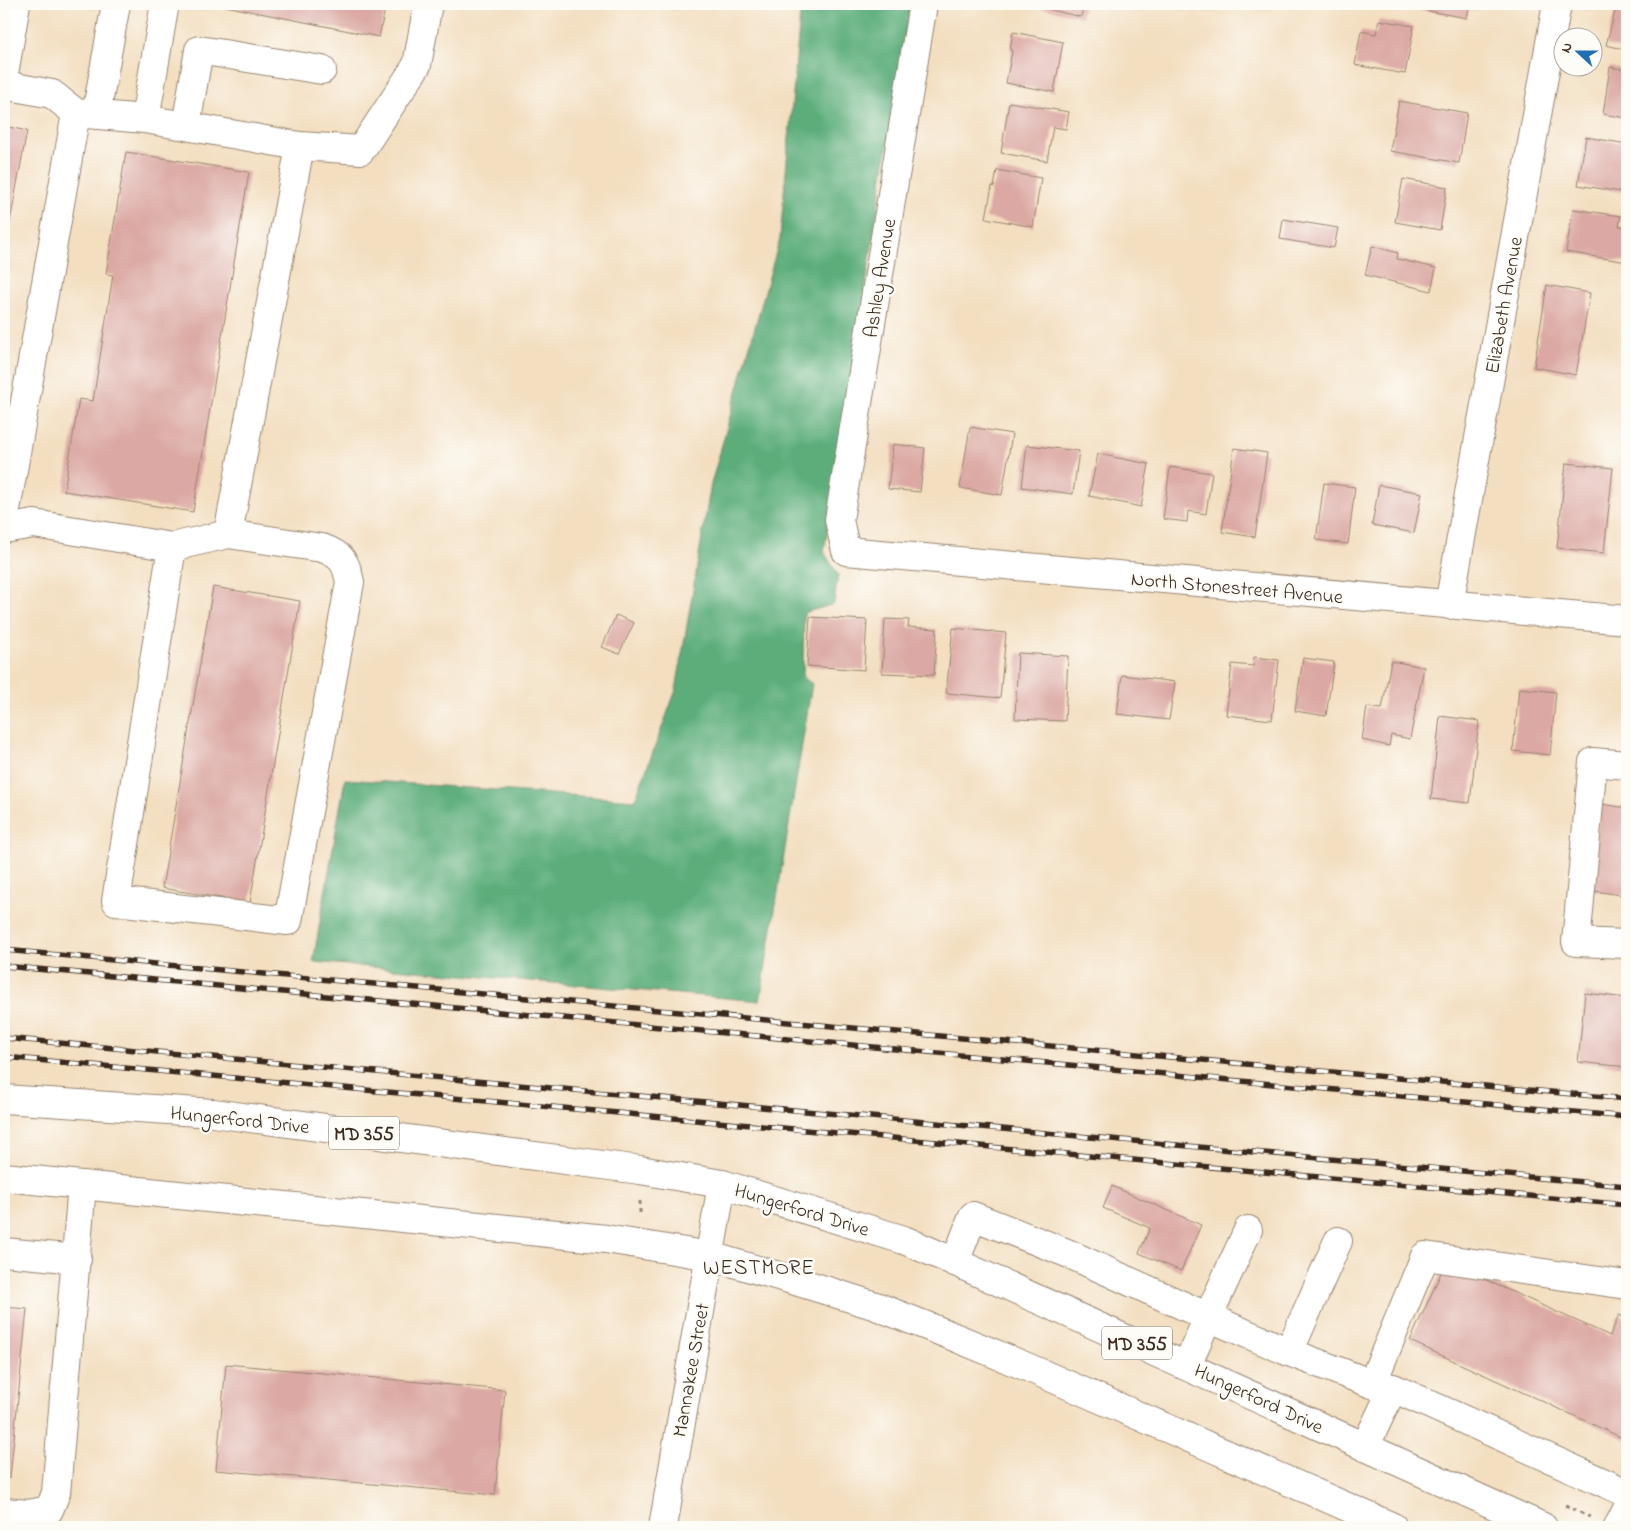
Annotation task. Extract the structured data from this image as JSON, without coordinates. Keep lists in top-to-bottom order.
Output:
{
  "streets": {
    "main road": [
      "Ashley Avenue",
      "Elizabeth Avenue",
      "North Stonestreet Avenue",
      "Hungerford Drive",
      "MD 355",
      "Mannakee Street"
    ]
  },
  "crossings": [
    ["Ashley Avenue", "North Stonestreet Avenue"],
    ["Elizabeth Avenue", "North Stonestreet Avenue"],
    ["Hungerford Drive", "Mannakee Street"]
  ],
  "districts": ["WESTMORE"],
  "north": "left"
}
